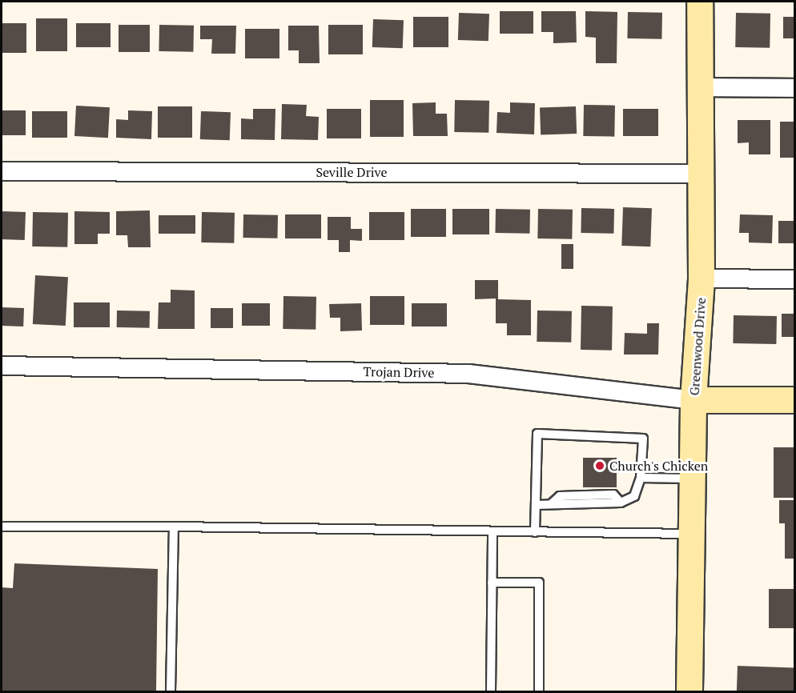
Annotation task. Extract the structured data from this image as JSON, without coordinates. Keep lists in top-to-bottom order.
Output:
{
  "streets": {
    "main road": ["Greenwood Drive", "Trojan Drive"],
    "street": ["Seville Drive"]
  },
  "crossings": [
    ["Seville Drive", "Greenwood Drive"],
    ["Greenwood Drive", "Trojan Drive"]
  ],
  "places": ["Church's Chicken"]
}
